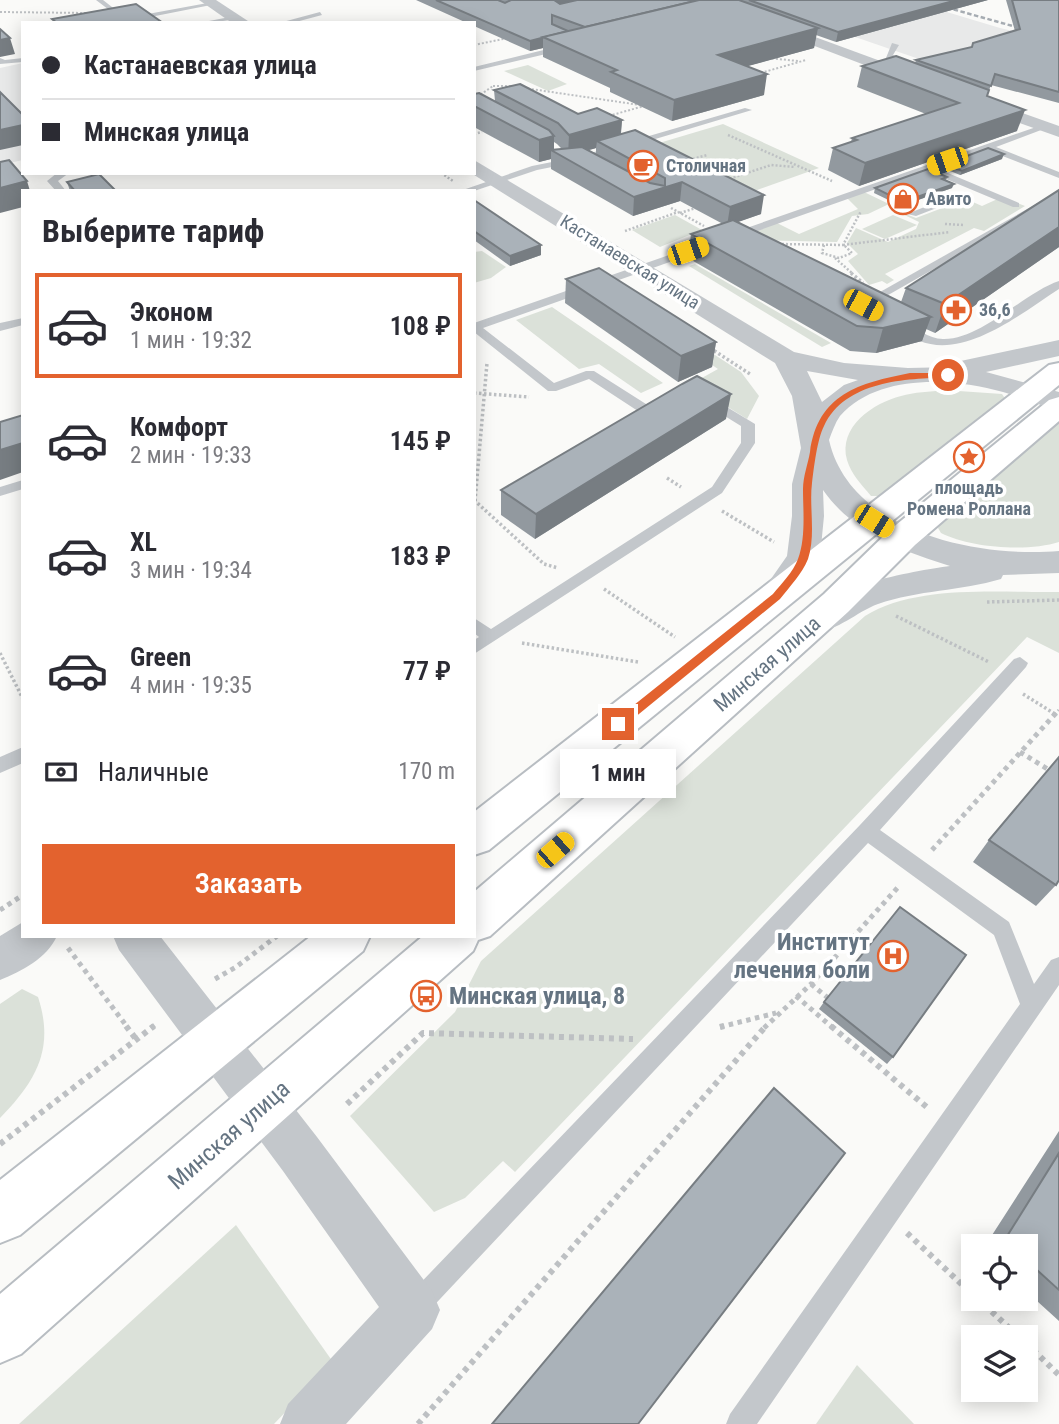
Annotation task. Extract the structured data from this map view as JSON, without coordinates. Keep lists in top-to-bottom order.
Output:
{
  "streets": {
    "main road": ["Минская улица"],
    "street": ["Кастанаевская улица"]
  },
  "crossings": [
    ["Кастанаевская улица", "Минская улица"]
  ],
  "places": {
    "cafe": ["Столичная"],
    "shop": ["Авито"],
    "pharmacy": ["36,6"],
    "place": ["площадь Ромена Роллана"],
    "hospital": ["Институт лечения боли"],
    "bus stop": ["Минская улица, 8"]
  },
  "page": {
    "banner": ["Кастанаевская улица", "Минская улица"],
    "heading": "Выберите тариф",
    "list": [
      {
        "name": "Эконом",
        "note": "1 мин · 19:32",
        "value": "108 ₽"
      },
      {
        "name": "Комфорт",
        "note": "2 мин · 19:33",
        "value": "145 ₽"
      },
      {
        "name": "XL",
        "note": "3 мин · 19:34",
        "value": "183 ₽"
      },
      {
        "name": "Green",
        "note": "4 мин · 19:35",
        "value": "77 ₽"
      }
    ],
    "pay": ["Наличные", "170 m"],
    "bubble": "1 мин",
    "buttons": "Заказать"
  }
}
